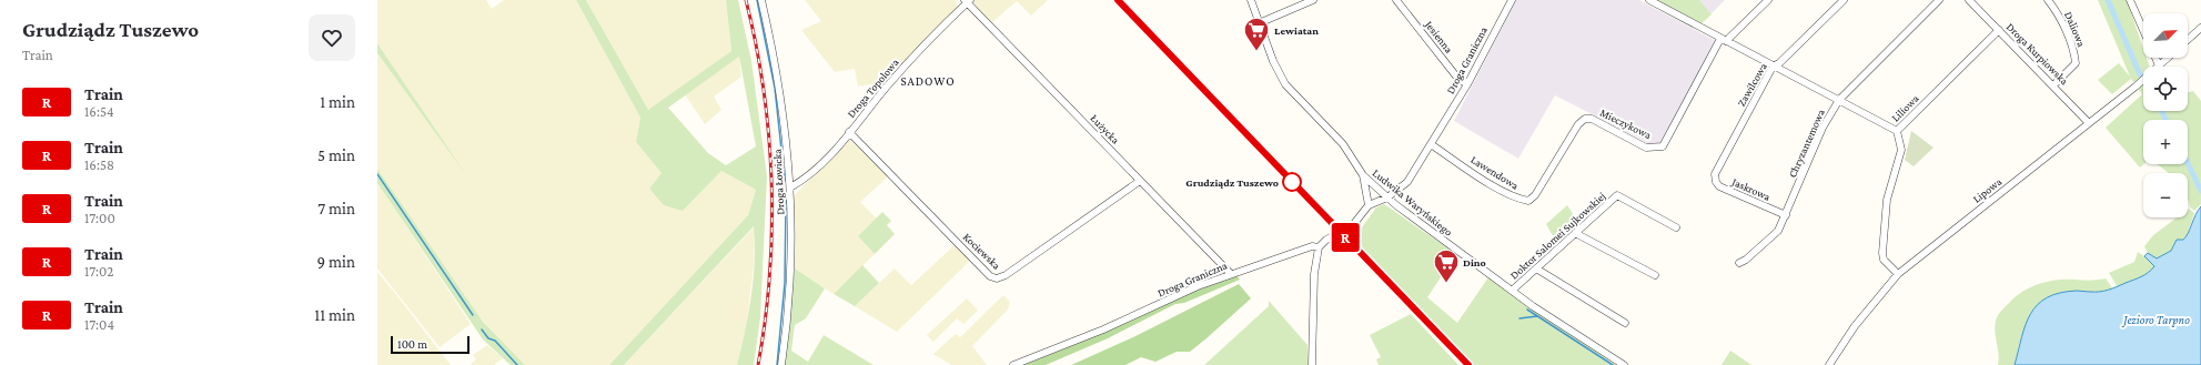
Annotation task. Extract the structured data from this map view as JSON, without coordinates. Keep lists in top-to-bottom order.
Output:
{
  "streets": {
    "street": [
      "Daliowa",
      "Jesienna",
      "Droga Kurpiowska",
      "Droga Graniczna",
      "Zawilcowa",
      "Droga Topolowa",
      "Liliowa",
      "Mieczykowa",
      "Łużycka",
      "Chryzantemowa",
      "Lawendowa",
      "Droga Łowicka",
      "Jaskrowa",
      "Lipowa",
      "Ludwika Waryńskiego",
      "Doktor Salomei Sujkowskiej",
      "Kociewska"
    ]
  },
  "crossings": [
    ["Daliowa", "Droga Kurpiowska"],
    ["Jesienna", "Droga Graniczna"],
    ["Droga Kurpiowska", "Liliowa"],
    ["Droga Kurpiowska", "Lipowa"],
    ["Droga Graniczna", "Łużycka"],
    ["Droga Graniczna", "Lawendowa"],
    ["Droga Graniczna", "Ludwika Waryńskiego"],
    ["Zawilcowa", "Jaskrowa"],
    ["Droga Topolowa", "Łużycka"],
    ["Droga Topolowa", "Droga Łowicka"],
    ["Droga Topolowa", "Kociewska"],
    ["Liliowa", "Lipowa"],
    ["Mieczykowa", "Lawendowa"],
    ["Łużycka", "Kociewska"],
    ["Chryzantemowa", "Jaskrowa"],
    ["Ludwika Waryńskiego", "Doktor Salomei Sujkowskiej"]
  ],
  "districts": ["SADOWO"],
  "water": ["Jezioro Tarpno"],
  "places": {
    "supermarket": ["Lewiatan", "Dino"],
    "other": ["Grudziądz Tuszewo"]
  },
  "scale_bar": "100 m",
  "north": "top right",
  "page": {
    "heading": ["Grudziądz Tuszewo", "Train"],
    "on_map": "R",
    "map_buttons": ["+", "−"],
    "list": [
      {
        "mark": "R",
        "name": "Train",
        "note": "16:54",
        "value": "1 min"
      },
      {
        "mark": "R",
        "name": "Train",
        "note": "16:58",
        "value": "5 min"
      },
      {
        "mark": "R",
        "name": "Train",
        "note": "17:00",
        "value": "7 min"
      },
      {
        "mark": "R",
        "name": "Train",
        "note": "17:02",
        "value": "9 min"
      },
      {
        "mark": "R",
        "name": "Train",
        "note": "17:04",
        "value": "11 min"
      }
    ],
    "scale": "100 m"
  }
}
